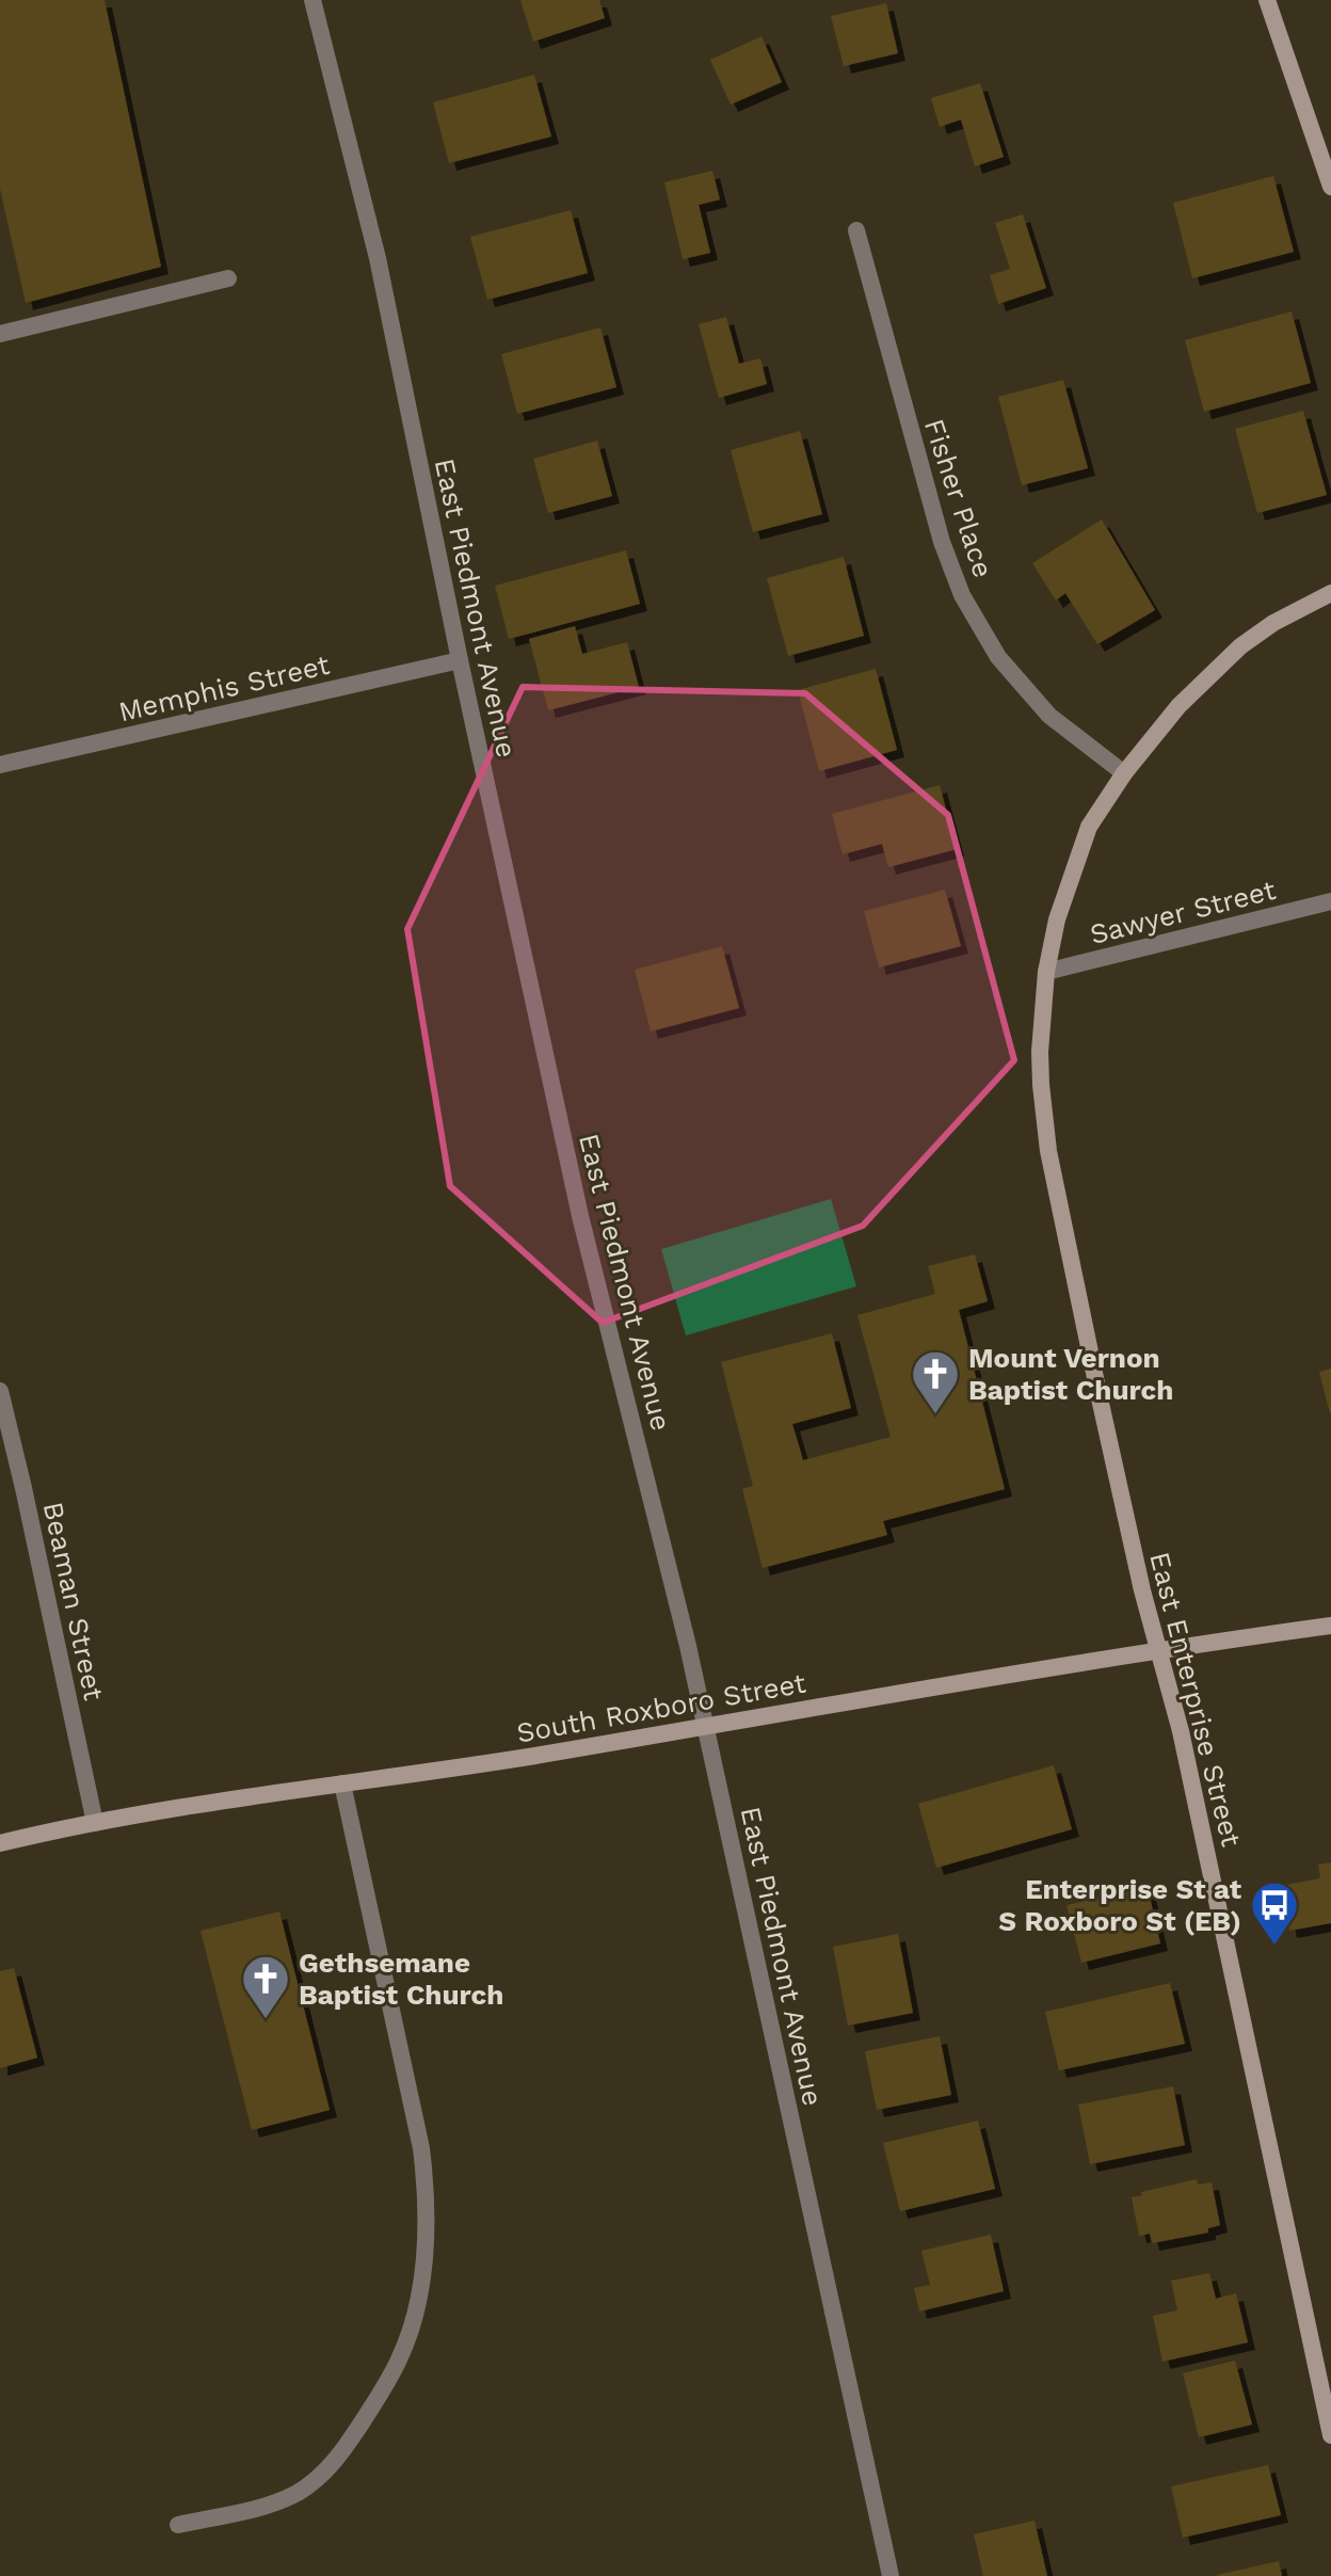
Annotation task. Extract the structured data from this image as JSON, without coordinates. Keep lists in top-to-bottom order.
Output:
{
  "streets": {
    "street": [
      "Fisher Place",
      "East Piedmont Avenue",
      "Memphis Street",
      "Sawyer Street",
      "Beaman Street",
      "East Enterprise Street",
      "South Roxboro Street"
    ]
  },
  "crossings": [
    ["Fisher Place", "East Enterprise Street"],
    ["East Piedmont Avenue", "Memphis Street"],
    ["East Piedmont Avenue", "South Roxboro Street"],
    ["Sawyer Street", "East Enterprise Street"],
    ["Beaman Street", "South Roxboro Street"],
    ["East Enterprise Street", "South Roxboro Street"]
  ],
  "places": {
    "church": ["Mount Vernon Baptist Church", "Gethsemane Baptist Church"],
    "bus stop": ["Enterprise St at S Roxboro St (EB)"]
  }
}
